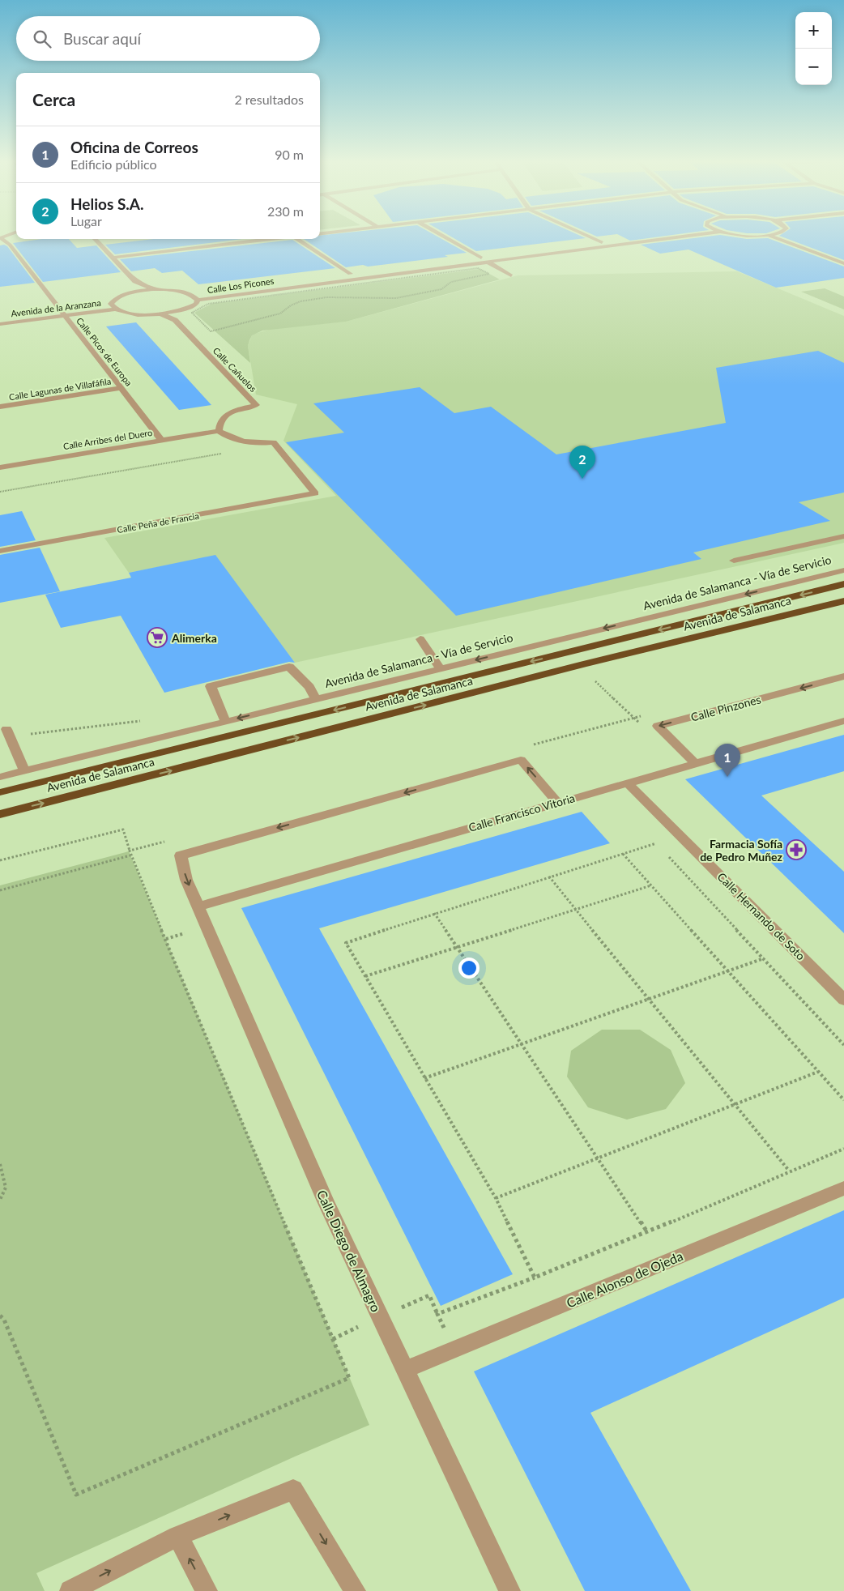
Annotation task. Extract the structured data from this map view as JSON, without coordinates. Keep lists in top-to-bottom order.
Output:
{
  "streets": {
    "highway": ["Avenida de Salamanca"],
    "street": [
      "Calle Los Picones",
      "Avenida de la Aranzana",
      "Calle Picos de Europa",
      "Calle Cañuelos",
      "Calle Lagunas de Villafáfila",
      "Calle Arribes del Duero",
      "Calle Peña de Francia",
      "Avenida de Salamanca - Vía de Servicio",
      "Calle Pinzones",
      "Calle Francisco Vitoria",
      "Calle Hernando de Soto",
      "Calle Diego de Almagro",
      "Calle Alonso de Ojeda"
    ]
  },
  "crossings": [
    ["Avenida de la Aranzana", "Calle Picos de Europa"],
    ["Calle Picos de Europa", "Calle Lagunas de Villafáfila"],
    ["Calle Picos de Europa", "Calle Arribes del Duero"],
    ["Calle Cañuelos", "Calle Arribes del Duero"],
    ["Calle Cañuelos", "Calle Peña de Francia"],
    ["Calle Arribes del Duero", "Calle Peña de Francia"],
    ["Calle Pinzones", "Calle Francisco Vitoria"],
    ["Calle Francisco Vitoria", "Calle Hernando de Soto"],
    ["Calle Francisco Vitoria", "Calle Diego de Almagro"],
    ["Calle Diego de Almagro", "Calle Alonso de Ojeda"]
  ],
  "one_way": ["Avenida de Salamanca - Vía de Servicio"],
  "places": {
    "supermarket": ["Alimerka"],
    "pharmacy": ["Farmacia Sofía de Pedro Muñez"]
  },
  "page": {
    "map_buttons": ["+", "−"],
    "search": "Buscar aquí",
    "heading": ["Cerca", "2 resultados"],
    "list": [
      {
        "mark": "1",
        "name": "Oficina de Correos",
        "note": "Edificio público",
        "value": "90 m"
      },
      {
        "mark": "2",
        "name": "Helios S.A.",
        "note": "Lugar",
        "value": "230 m"
      }
    ],
    "pins": ["2", "1"]
  }
}
